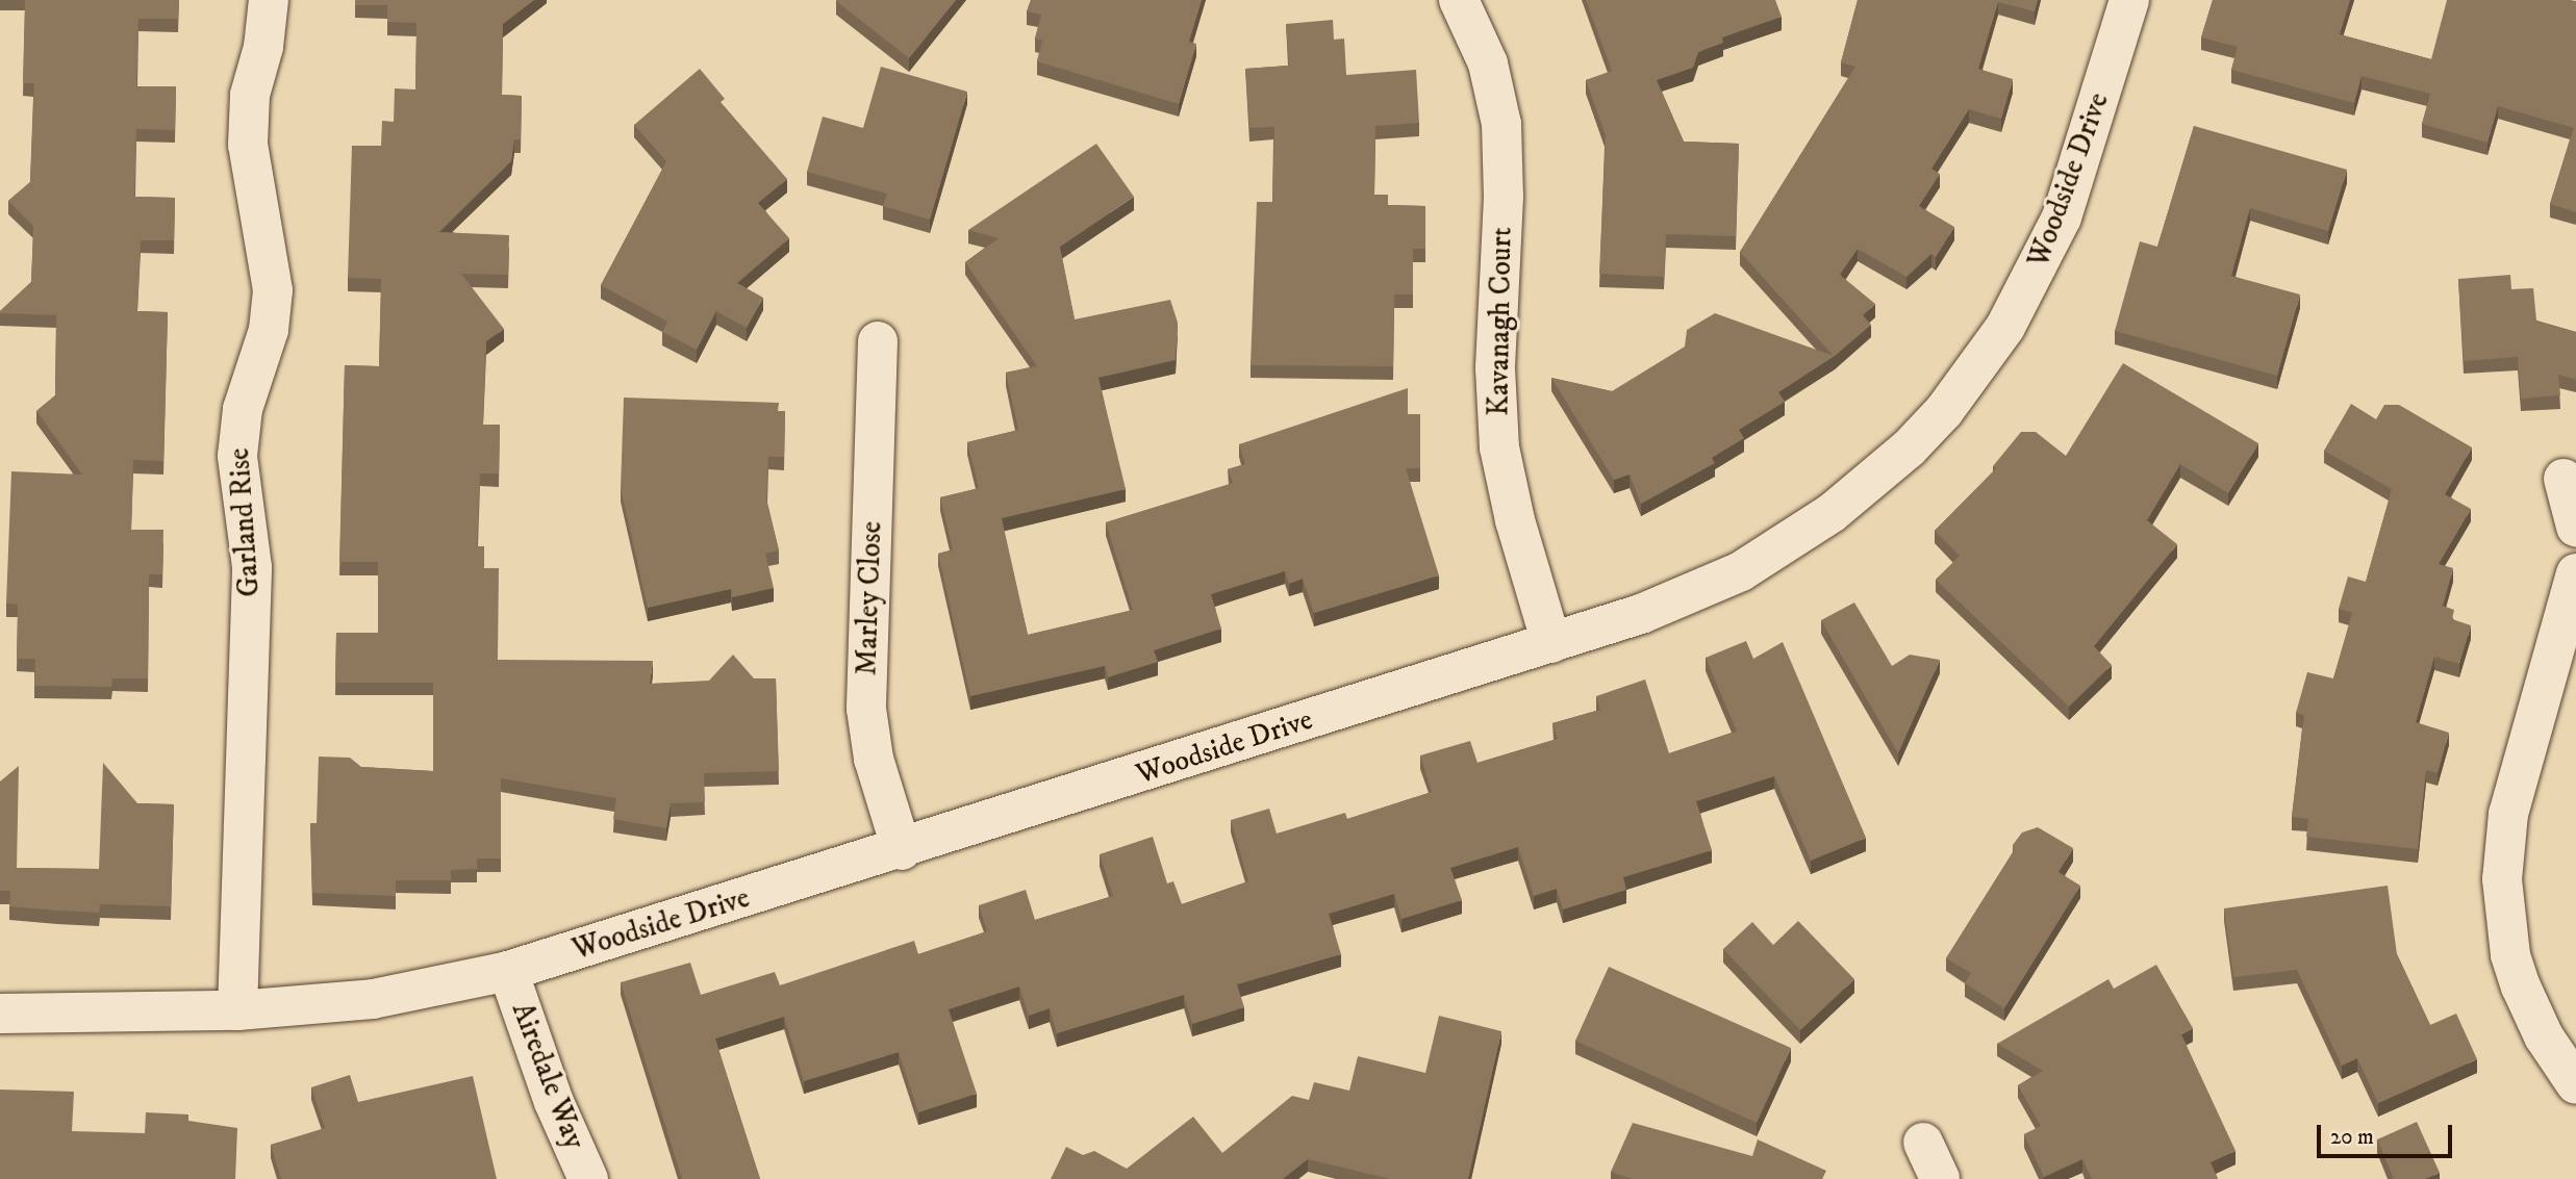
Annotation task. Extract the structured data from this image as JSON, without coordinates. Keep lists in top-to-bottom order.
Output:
{
  "streets": {
    "street": [
      "Woodside Drive",
      "Kavanagh Court",
      "Garland Rise",
      "Marley Close",
      "Airedale Way"
    ]
  },
  "crossings": [
    ["Woodside Drive", "Kavanagh Court"],
    ["Woodside Drive", "Garland Rise"],
    ["Woodside Drive", "Marley Close"],
    ["Woodside Drive", "Airedale Way"]
  ],
  "scale_bar": "20 m"
}
